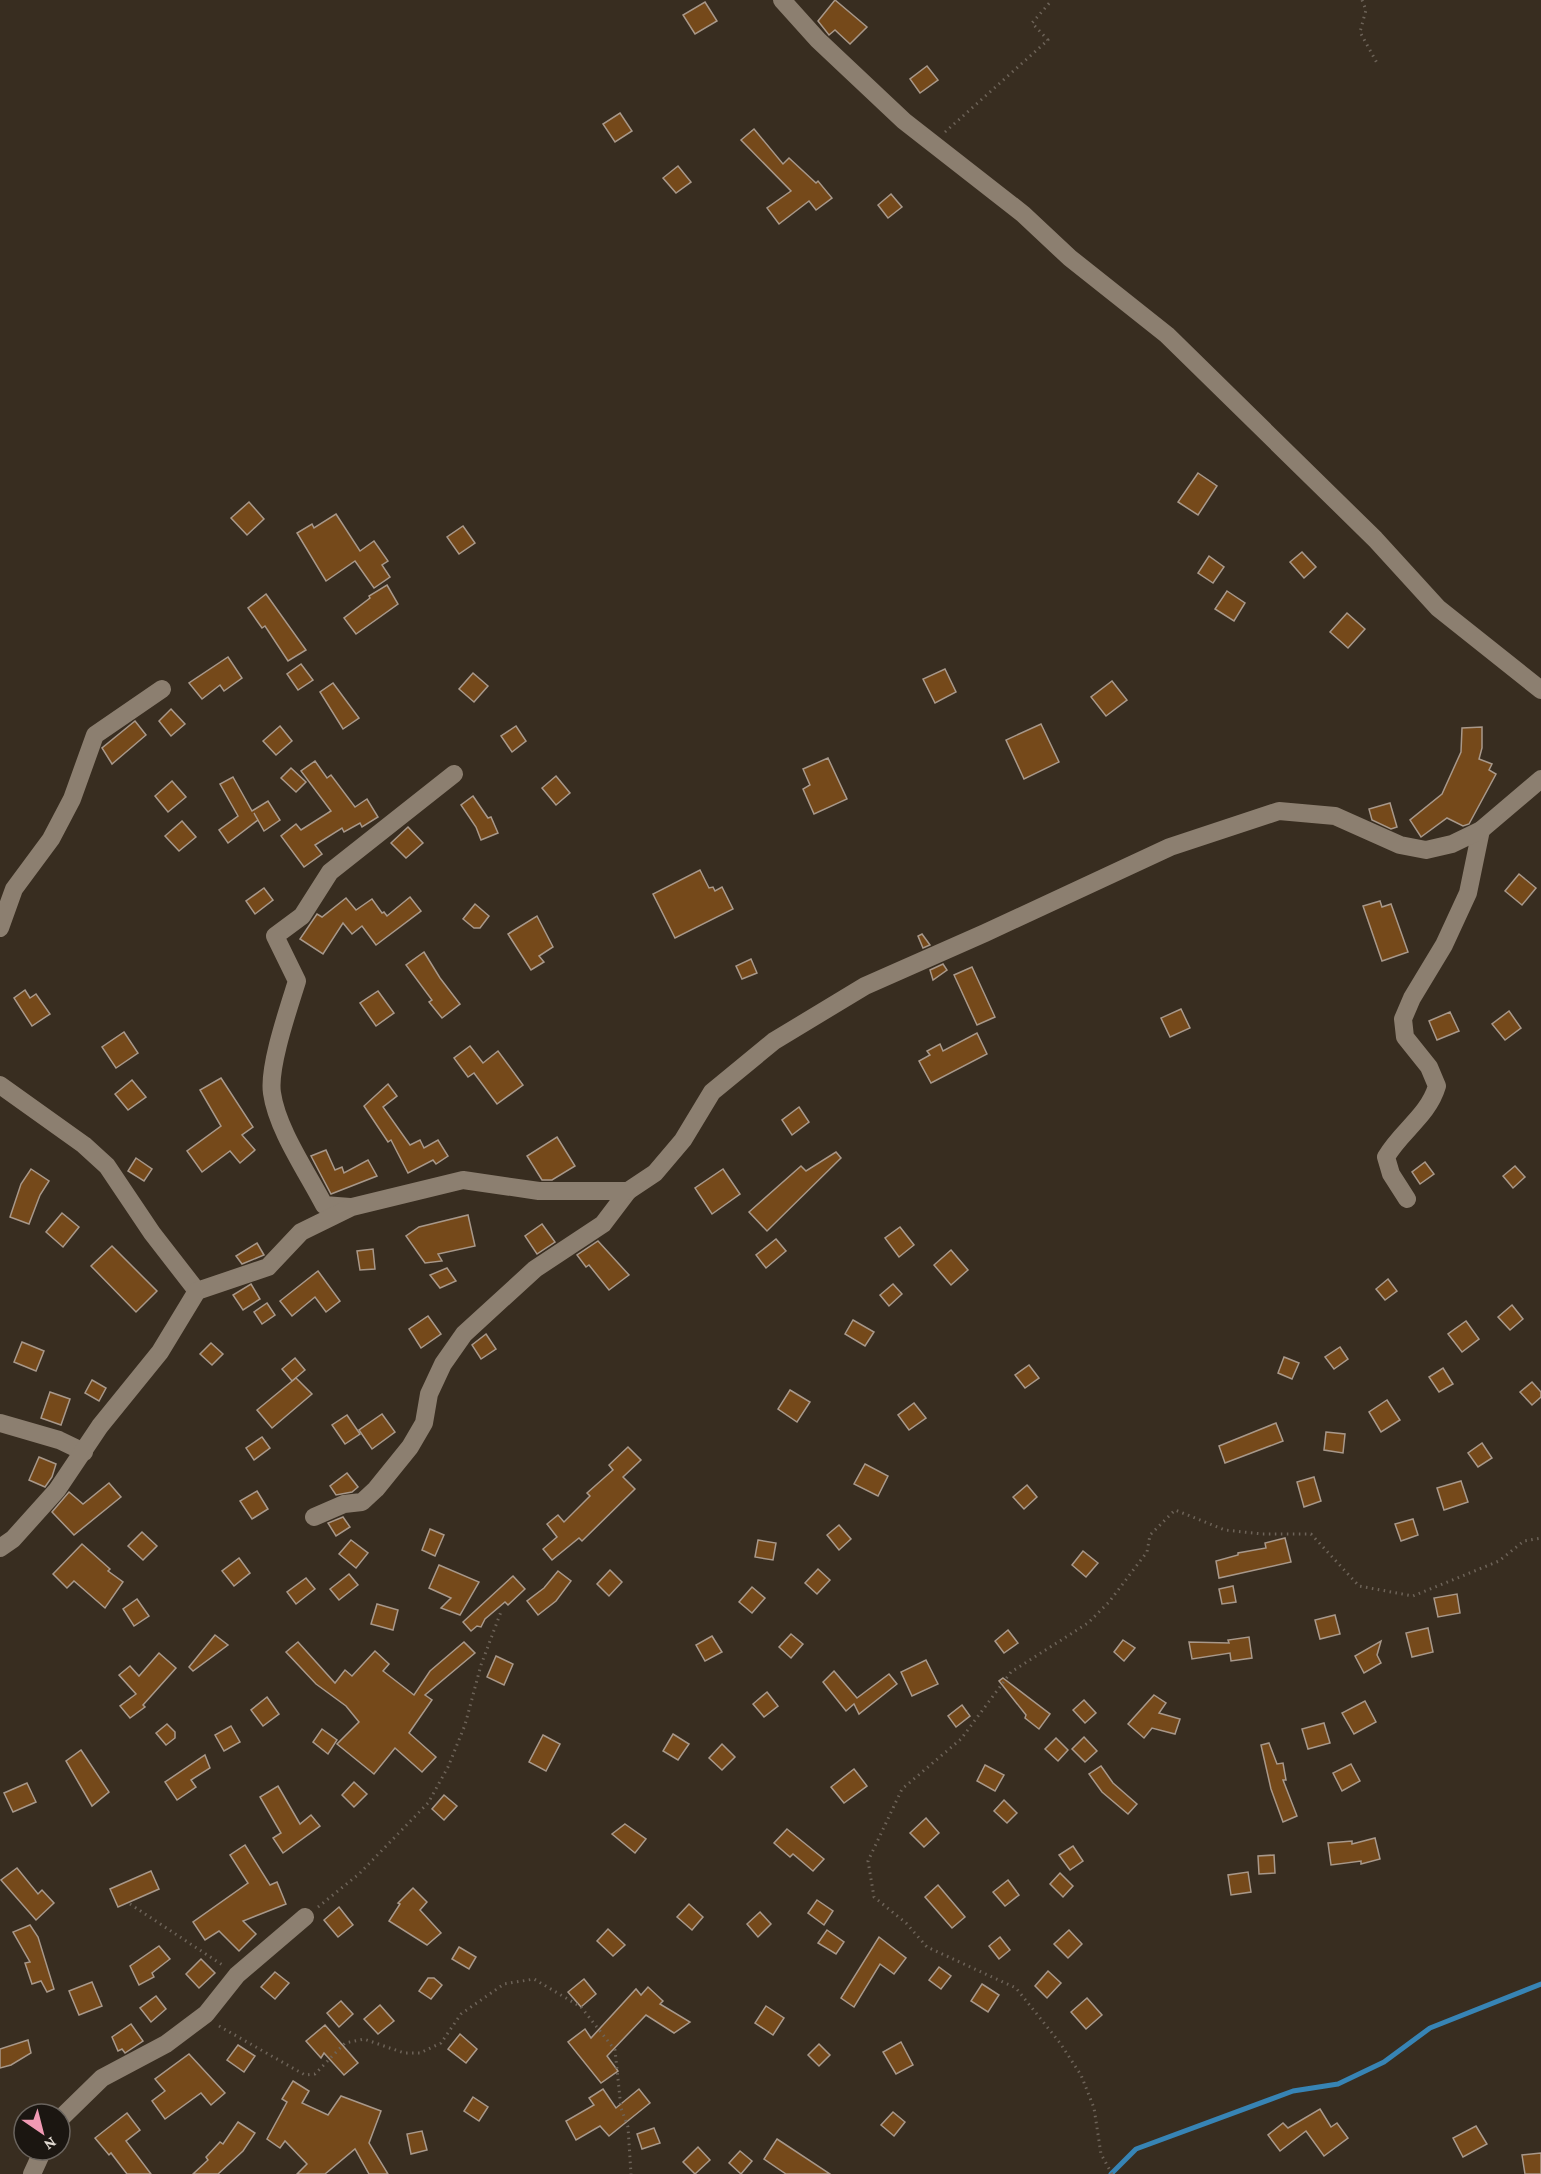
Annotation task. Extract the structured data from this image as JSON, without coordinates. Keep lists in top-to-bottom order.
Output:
{
  "north": "bottom right"
}
